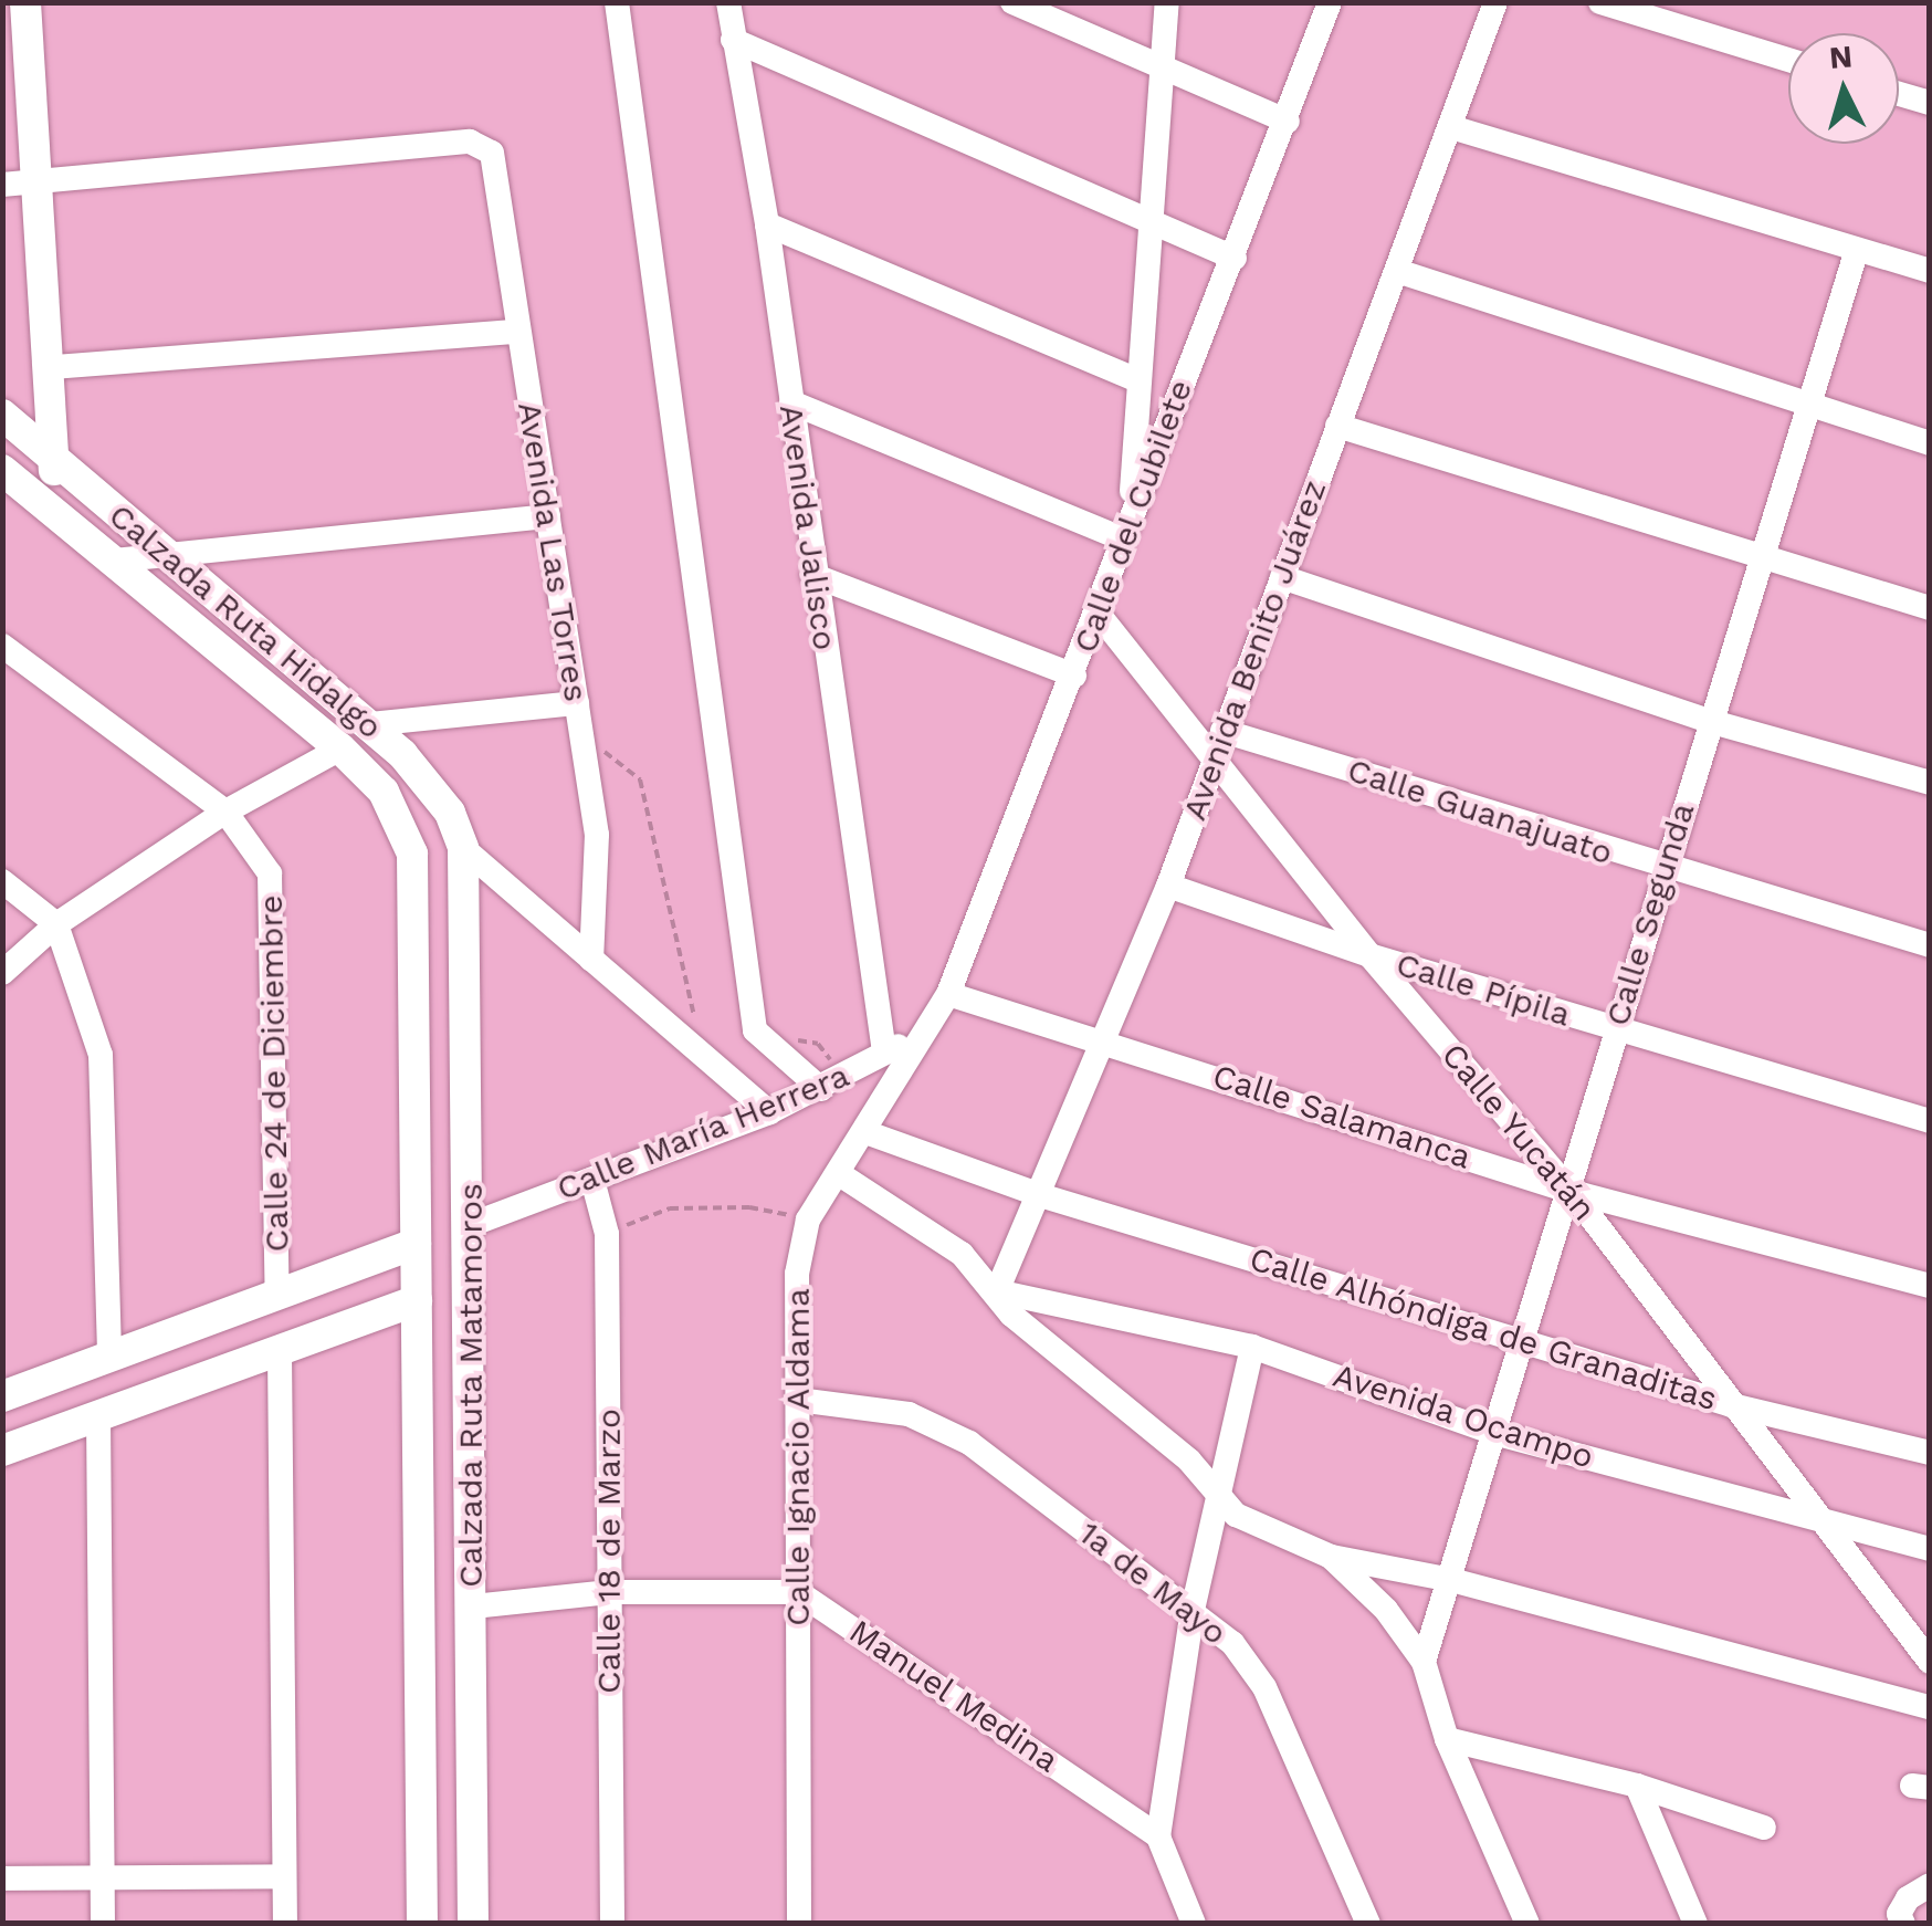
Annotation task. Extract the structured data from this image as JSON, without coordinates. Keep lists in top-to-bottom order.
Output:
{
  "streets": {
    "main road": ["Calzada Ruta Hidalgo", "Calzada Ruta Matamoros"],
    "street": [
      "Calle del Cubilete",
      "Avenida Jalisco",
      "Avenida Las Torres",
      "Avenida Benito Juárez",
      "Calle Guanajuato",
      "Calle Segunda",
      "Calle Pípila",
      "Calle 24 de Diciembre",
      "Calle Salamanca",
      "Calle María Herrera",
      "Calle Yucatán",
      "Calle Alhóndiga de Granaditas",
      "Avenida Ocampo",
      "Calle Ignacio Aldama",
      "Calle 18 de Marzo",
      "1a de Mayo",
      "Manuel Medina"
    ]
  },
  "crossings": [
    ["Calle del Cubilete", "Calle Salamanca"],
    ["Calle del Cubilete", "Calle María Herrera"],
    ["Calle del Cubilete", "Calle Yucatán"],
    ["Calle del Cubilete", "Calle Ignacio Aldama"],
    ["Avenida Jalisco", "Calle María Herrera"],
    ["Calzada Ruta Hidalgo", "Calzada Ruta Matamoros"],
    ["Avenida Benito Juárez", "Calle Guanajuato"],
    ["Avenida Benito Juárez", "Calle Pípila"],
    ["Avenida Benito Juárez", "Calle Salamanca"],
    ["Avenida Benito Juárez", "Calle Yucatán"],
    ["Avenida Benito Juárez", "Calle Alhóndiga de Granaditas"],
    ["Avenida Benito Juárez", "Avenida Ocampo"],
    ["Calle Guanajuato", "Calle Segunda"],
    ["Calle Segunda", "Calle Pípila"],
    ["Calle Segunda", "Calle Salamanca"],
    ["Calle Segunda", "Calle Yucatán"],
    ["Calle Segunda", "Calle Alhóndiga de Granaditas"],
    ["Calle Segunda", "Avenida Ocampo"],
    ["Calle Pípila", "Calle Yucatán"],
    ["Calle Salamanca", "Calle Yucatán"],
    ["Calle María Herrera", "Calzada Ruta Matamoros"],
    ["Calle María Herrera", "Calle Ignacio Aldama"],
    ["Calle María Herrera", "Calle 18 de Marzo"],
    ["Calle Yucatán", "Calle Alhóndiga de Granaditas"],
    ["Calle Yucatán", "Avenida Ocampo"],
    ["Calle Alhóndiga de Granaditas", "Calle Ignacio Aldama"],
    ["Calle Ignacio Aldama", "1a de Mayo"],
    ["Calle Ignacio Aldama", "Manuel Medina"]
  ],
  "north": "top"
}
